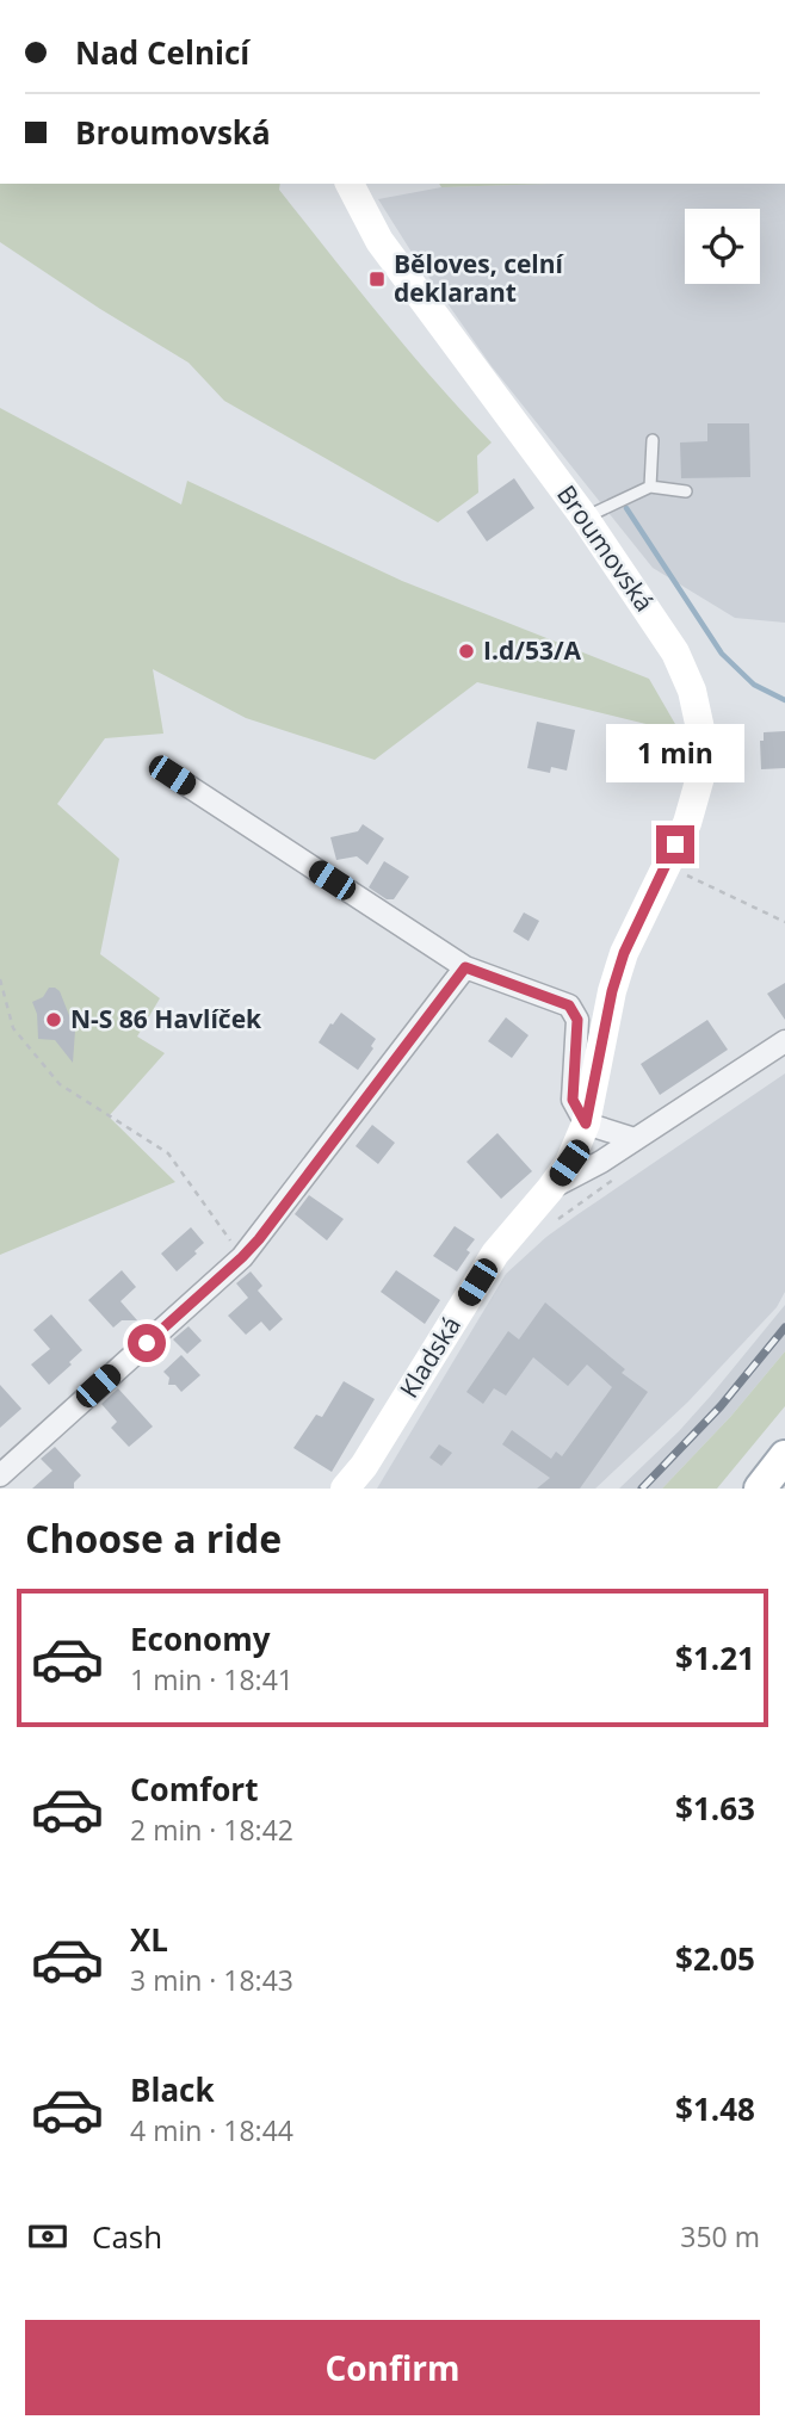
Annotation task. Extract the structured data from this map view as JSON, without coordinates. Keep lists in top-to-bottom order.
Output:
{
  "streets": {
    "main road": ["Broumovská", "Kladská"]
  },
  "crossings": [
    ["Broumovská", "Kladská"]
  ],
  "places": {
    "transit": ["Běloves, celní deklarant"],
    "other": ["I.d/53/A", "N-S 86 Havlíček"]
  },
  "page": {
    "banner": ["Nad Celnicí", "Broumovská"],
    "bubble": "1 min",
    "heading": "Choose a ride",
    "list": [
      {
        "name": "Economy",
        "note": "1 min · 18:41",
        "value": "$1.21"
      },
      {
        "name": "Comfort",
        "note": "2 min · 18:42",
        "value": "$1.63"
      },
      {
        "name": "XL",
        "note": "3 min · 18:43",
        "value": "$2.05"
      },
      {
        "name": "Black",
        "note": "4 min · 18:44",
        "value": "$1.48"
      }
    ],
    "pay": ["Cash", "350 m"],
    "buttons": "Confirm"
  }
}
